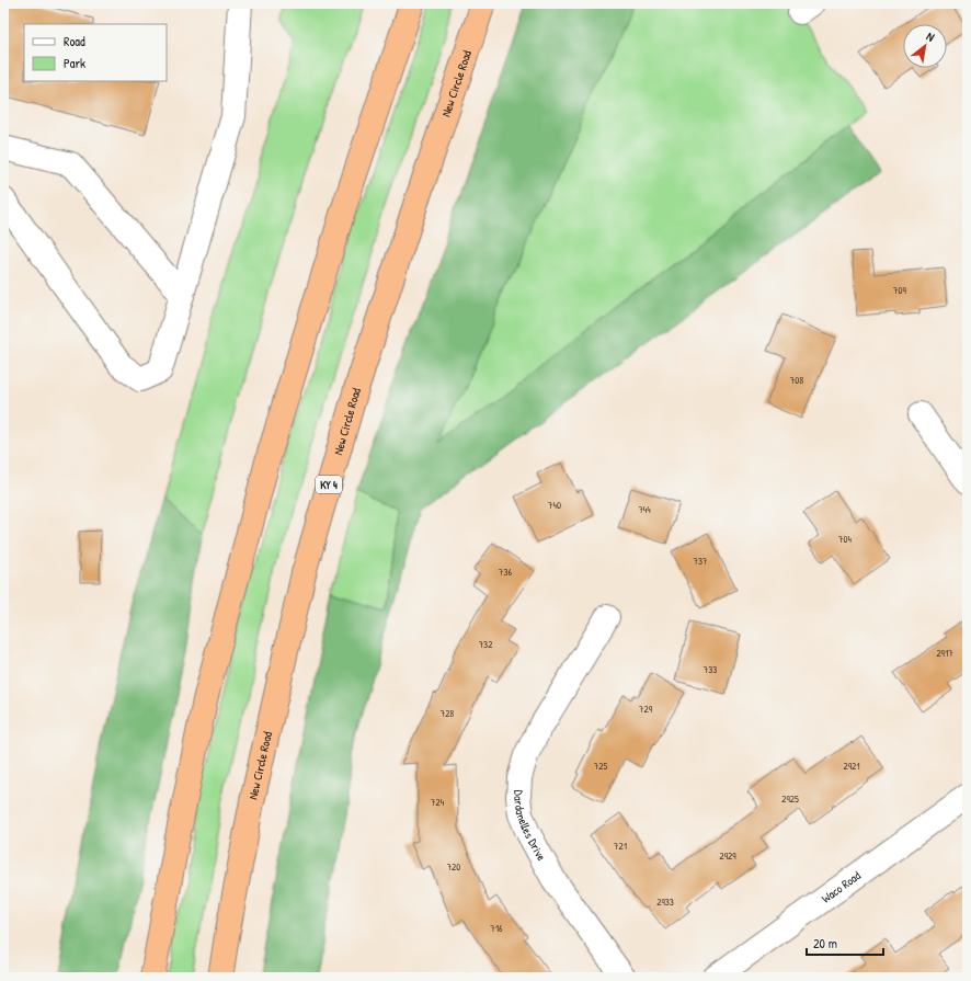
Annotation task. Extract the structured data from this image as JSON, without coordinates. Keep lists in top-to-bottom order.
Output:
{
  "streets": {
    "highway": ["New Circle Road", "KY 4"],
    "street": ["Dardanelles Drive", "Waco Road"]
  },
  "house_numbers": [
    "709",
    "708",
    "740",
    "744",
    "704",
    "737",
    "736",
    "732",
    "2917",
    "733",
    "729",
    "728",
    "725",
    "2921",
    "2925",
    "724",
    "721",
    "2929",
    "720",
    "2933",
    "716"
  ],
  "legend": ["Road", "Park"],
  "scale_bar": "20 m",
  "north": "top right"
}
